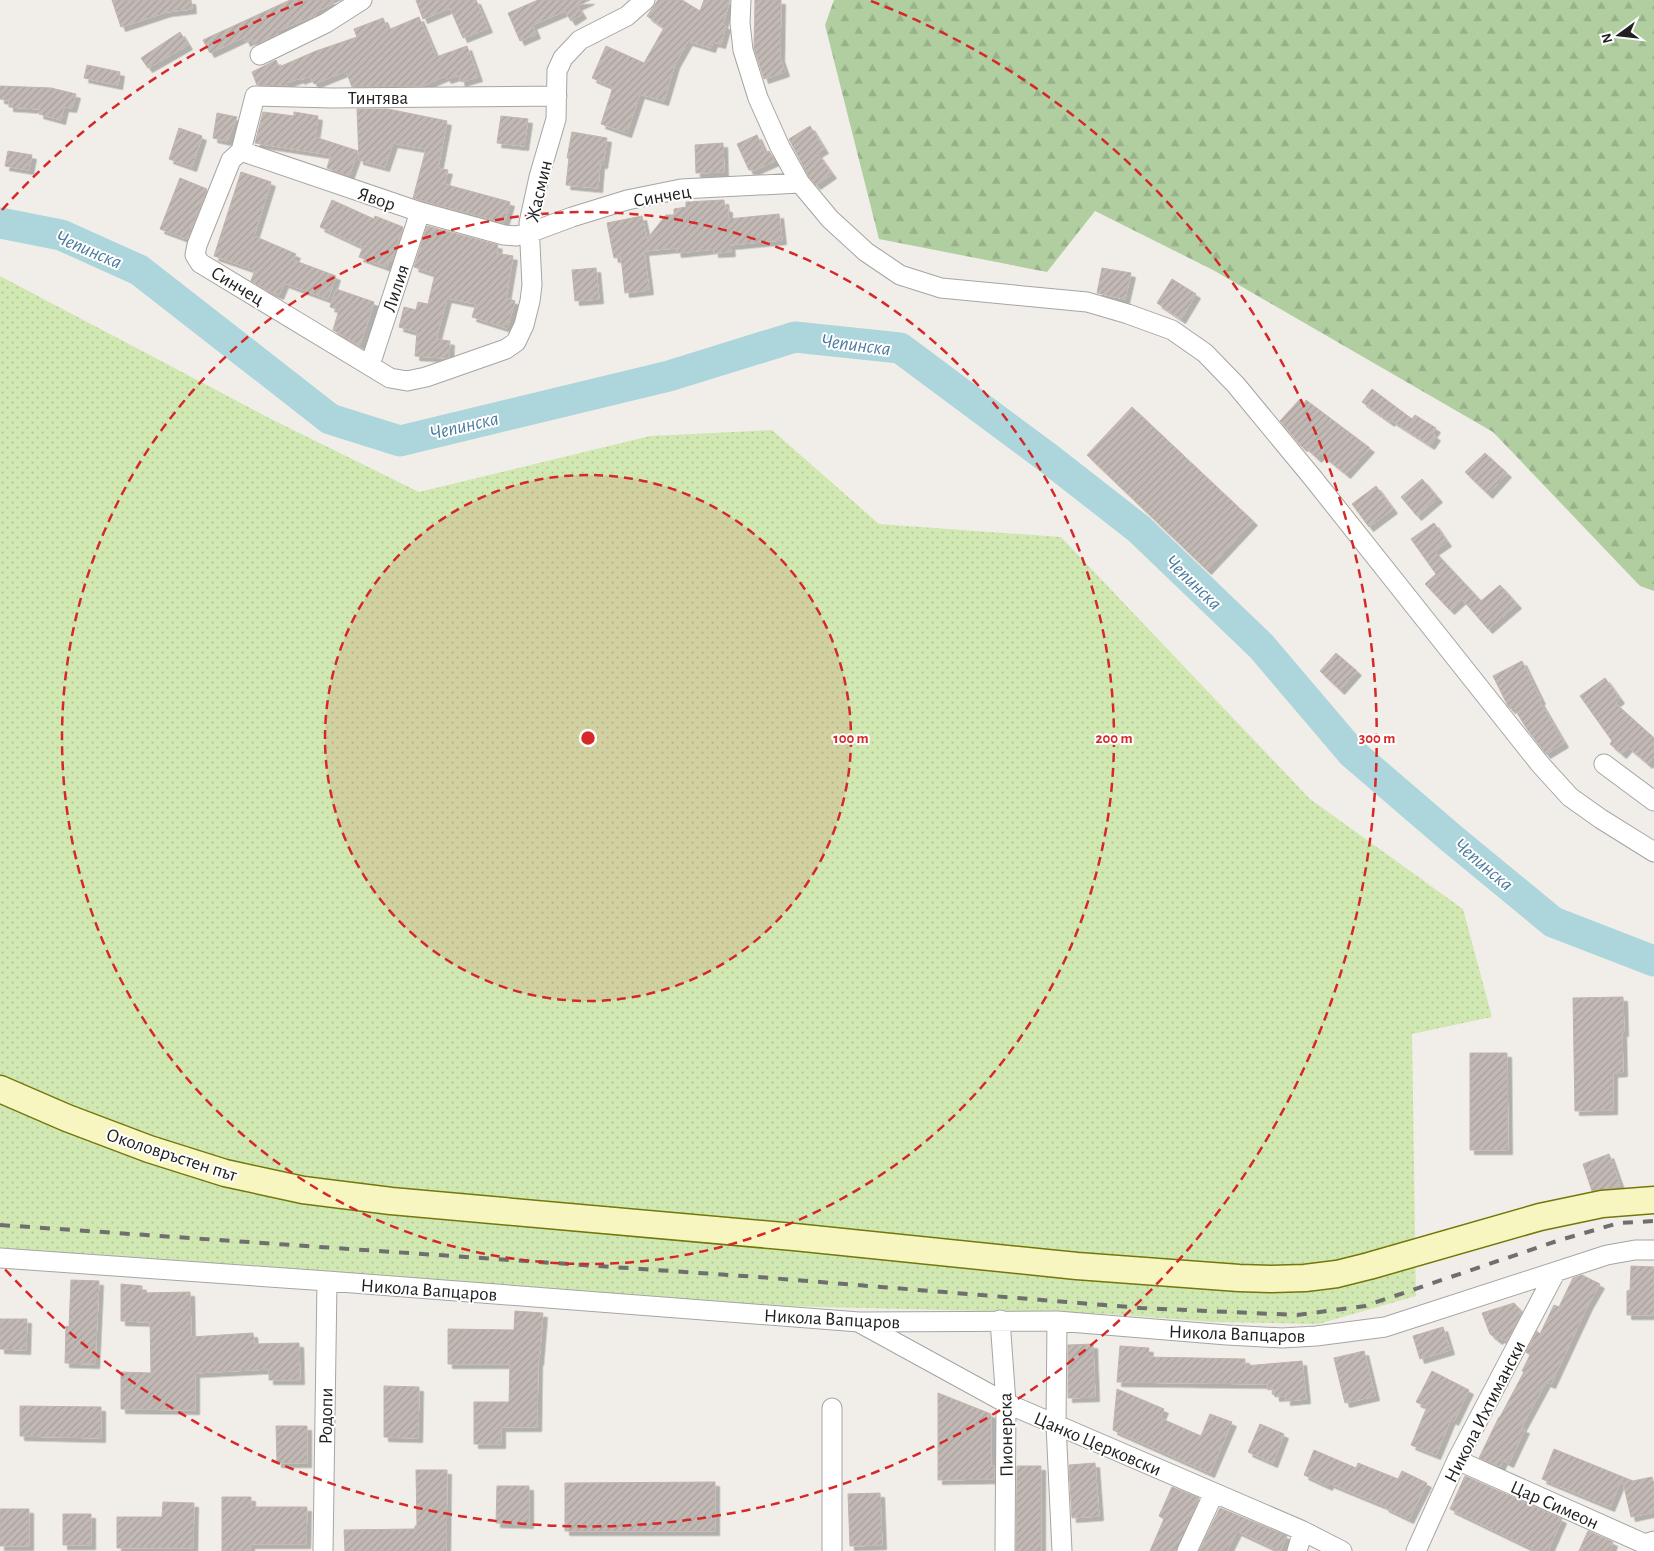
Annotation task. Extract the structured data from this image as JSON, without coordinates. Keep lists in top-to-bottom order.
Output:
{
  "streets": {
    "street": [
      "Тинтява",
      "Жасмин",
      "Синчец",
      "Явор",
      "Лилия",
      "Околовръстен път",
      "Никола Вапцаров",
      "Никола Ихтимански",
      "Родопи",
      "Пионерска",
      "Цанко Церковски",
      "Цар Симеон"
    ]
  },
  "crossings": [
    ["Тинтява", "Жасмин"],
    ["Тинтява", "Синчец"],
    ["Тинтява", "Явор"],
    ["Жасмин", "Синчец"],
    ["Жасмин", "Явор"],
    ["Синчец", "Явор"],
    ["Синчец", "Лилия"],
    ["Явор", "Лилия"],
    ["Никола Вапцаров", "Никола Ихтимански"],
    ["Никола Вапцаров", "Родопи"],
    ["Никола Вапцаров", "Пионерска"],
    ["Никола Вапцаров", "Цанко Церковски"],
    ["Никола Ихтимански", "Цар Симеон"],
    ["Пионерска", "Цанко Церковски"]
  ],
  "water": ["Чепинска"],
  "north": "left",
  "rings": ["100 m", "200 m", "300 m"]
}
